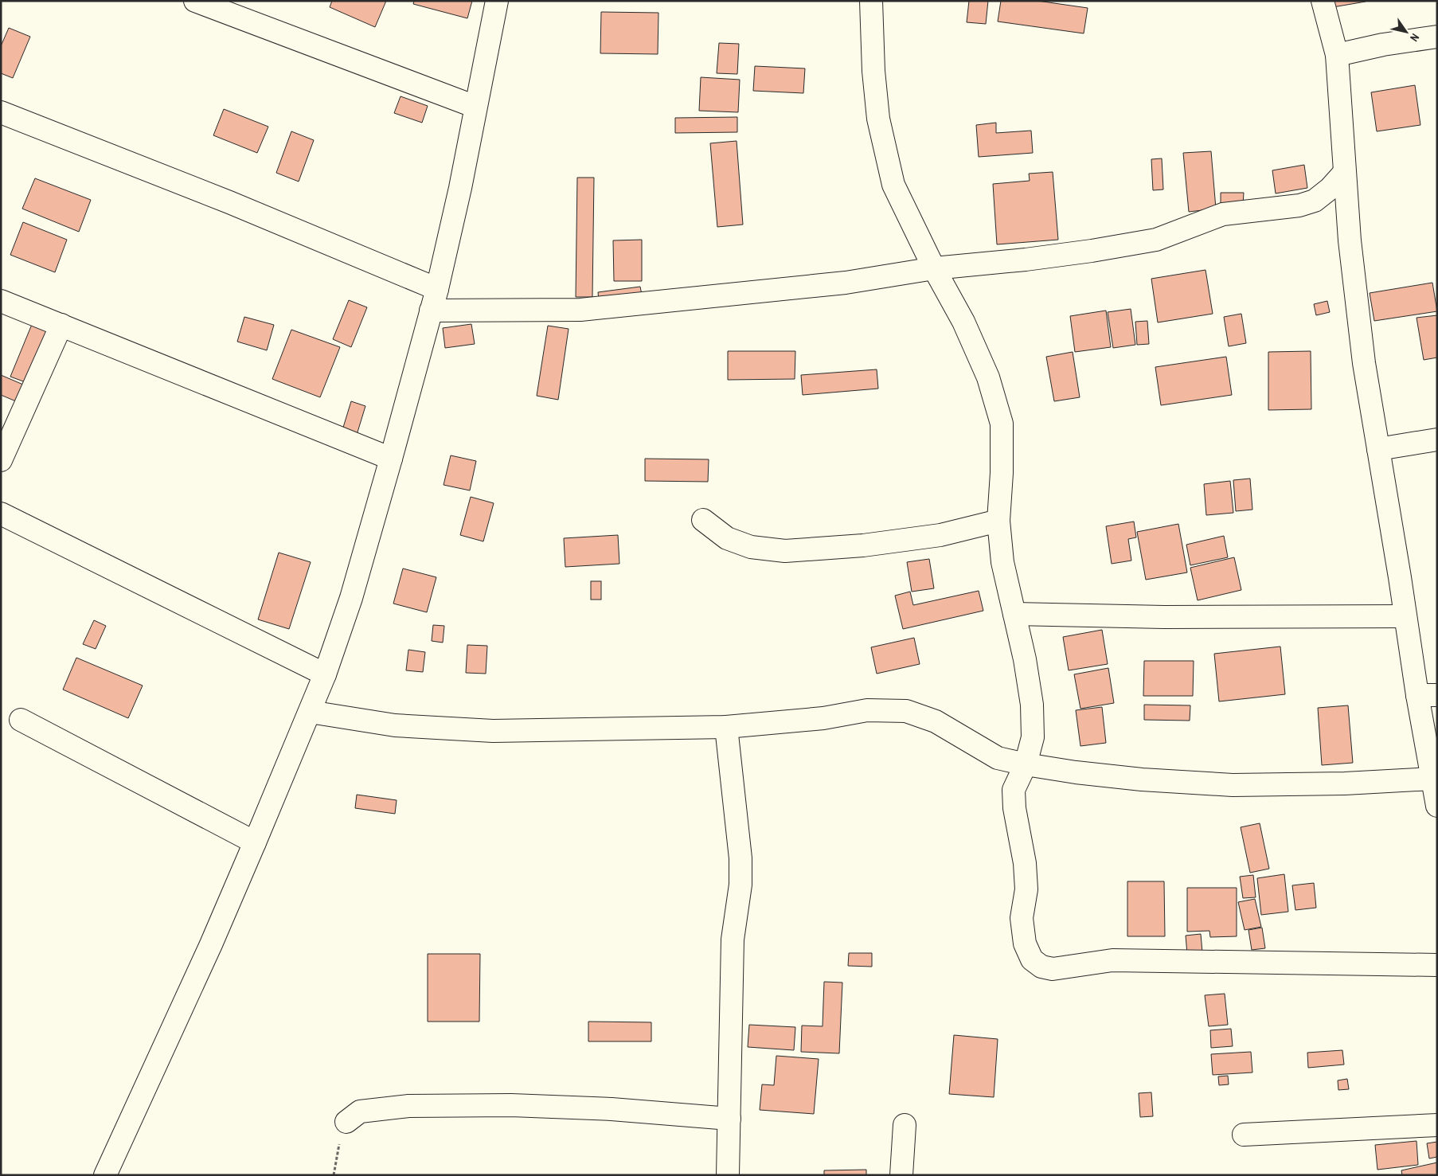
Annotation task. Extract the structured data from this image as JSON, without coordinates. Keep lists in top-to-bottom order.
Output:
{
  "north": "bottom right"
}
